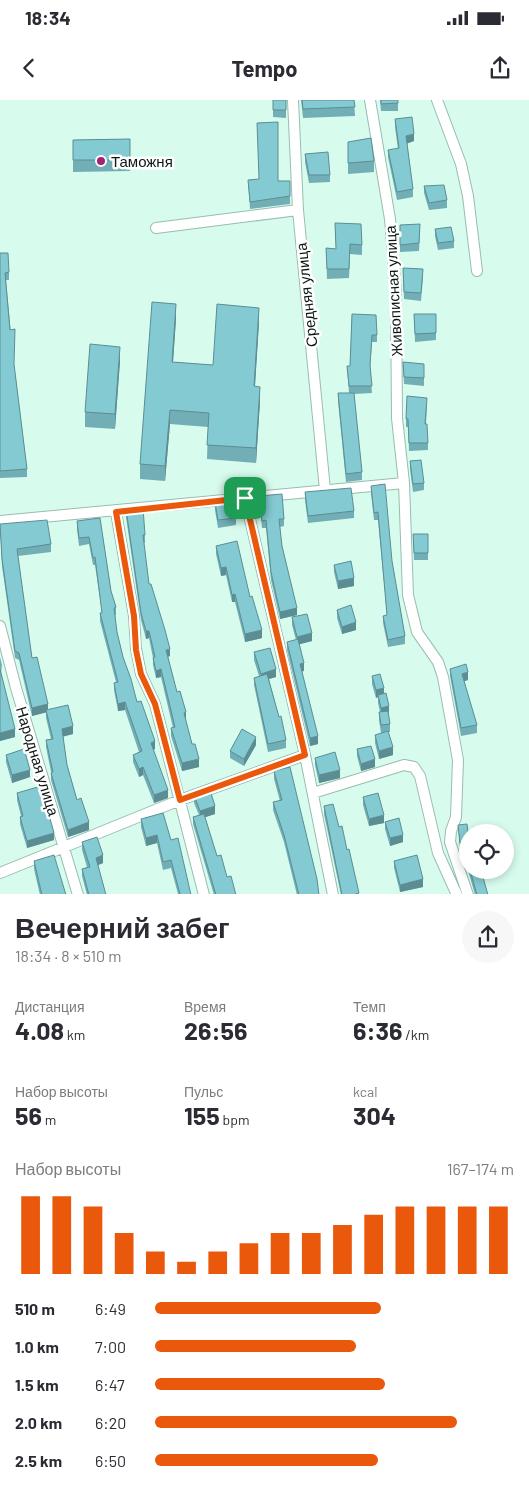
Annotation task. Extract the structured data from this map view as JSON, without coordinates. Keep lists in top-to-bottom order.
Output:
{
  "streets": {
    "street": ["Живописная улица", "Средняя улица", "Народная улица"]
  },
  "places": ["Таможня"],
  "page": {
    "status": "18:34",
    "header": "Tempo",
    "heading": ["Вечерний забег", "18:34 · 8 × 510 m"],
    "stats": [
      ["Дистанция", "4.08 km"],
      ["Время", "26:56"],
      ["Темп", "6:36 /km"],
      ["Набор высоты", "56 m"],
      ["Пульс", "155 bpm"],
      ["kcal", "304"]
    ],
    "chart": ["Набор высоты", "167–174 m"],
    "list": [
      {
        "name": "510 m",
        "note": "6:49"
      },
      {
        "name": "1.0 km",
        "note": "7:00"
      },
      {
        "name": "1.5 km",
        "note": "6:47"
      },
      {
        "name": "2.0 km",
        "note": "6:20"
      },
      {
        "name": "2.5 km",
        "note": "6:50"
      }
    ]
  }
}
